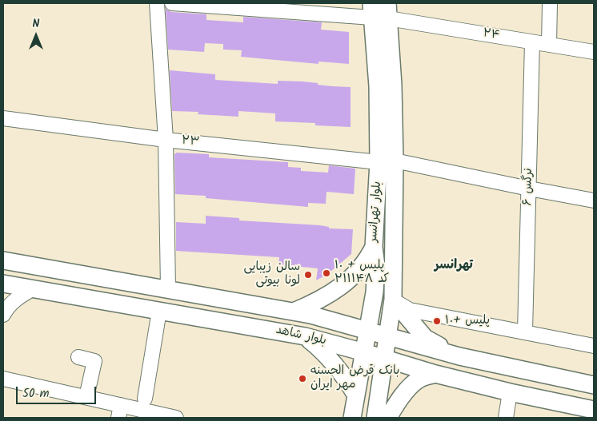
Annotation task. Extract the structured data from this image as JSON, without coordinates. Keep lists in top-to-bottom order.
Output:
{
  "streets": {
    "main road": ["بلوار تهرانسر", "بلوار شاهد"],
    "street": ["۲۴", "۲۳", "نرگس ۶"]
  },
  "crossings": [
    ["۲۴", "نرگس ۶"],
    ["۲۴", "بلوار تهرانسر"],
    ["۲۳", "نرگس ۶"],
    ["۲۳", "بلوار تهرانسر"],
    ["بلوار تهرانسر", "بلوار شاهد"]
  ],
  "districts": ["تهرانسر"],
  "places": [
    "پلیس + ۱۰ کد ۲۱۱۱۴۸",
    "سالن زیبایی لونا بیوتی",
    "پلیس +۱۰",
    "بانک قرض الحسنه مهر ایران"
  ],
  "scale_bar": "50 m",
  "north": "top"
}
